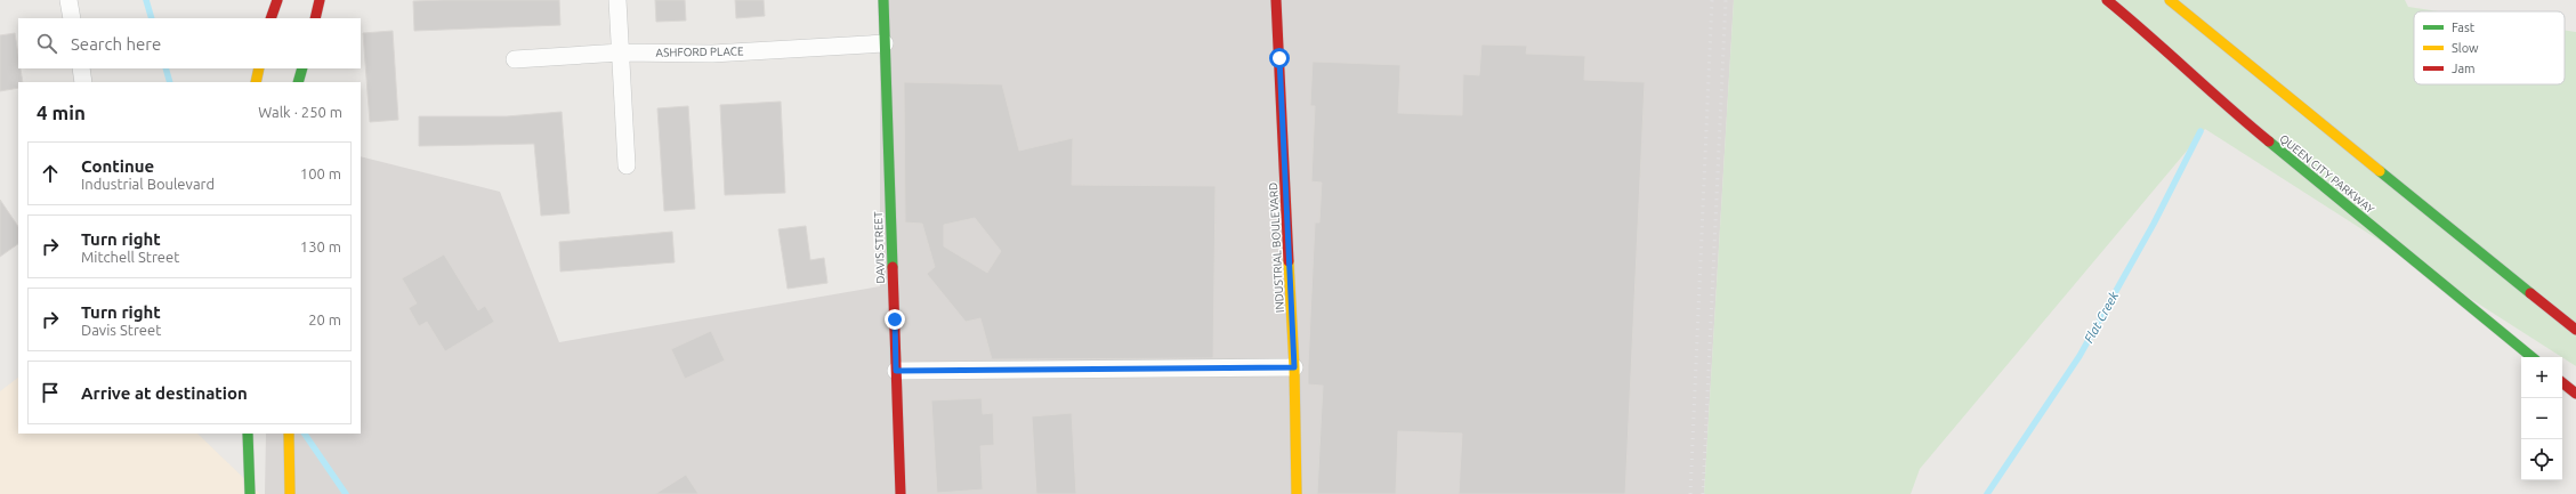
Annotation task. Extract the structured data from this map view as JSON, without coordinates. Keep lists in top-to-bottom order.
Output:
{
  "streets": {
    "main road": ["QUEEN CITY PARKWAY", "DAVIS STREET", "INDUSTRIAL BOULEVARD"],
    "street": ["ASHFORD PLACE"]
  },
  "crossings": [
    ["ASHFORD PLACE", "DAVIS STREET"]
  ],
  "water": ["Flat Creek"],
  "legend": ["Fast", "Slow", "Jam"],
  "page": {
    "search": "Search here",
    "heading": ["4 min", "Walk · 250 m"],
    "list": [
      ["Continue", "Industrial Boulevard", "100 m"],
      ["Turn right", "Mitchell Street", "130 m"],
      ["Turn right", "Davis Street", "20 m"],
      "Arrive at destination"
    ],
    "map_buttons": ["+", "−"]
  }
}
